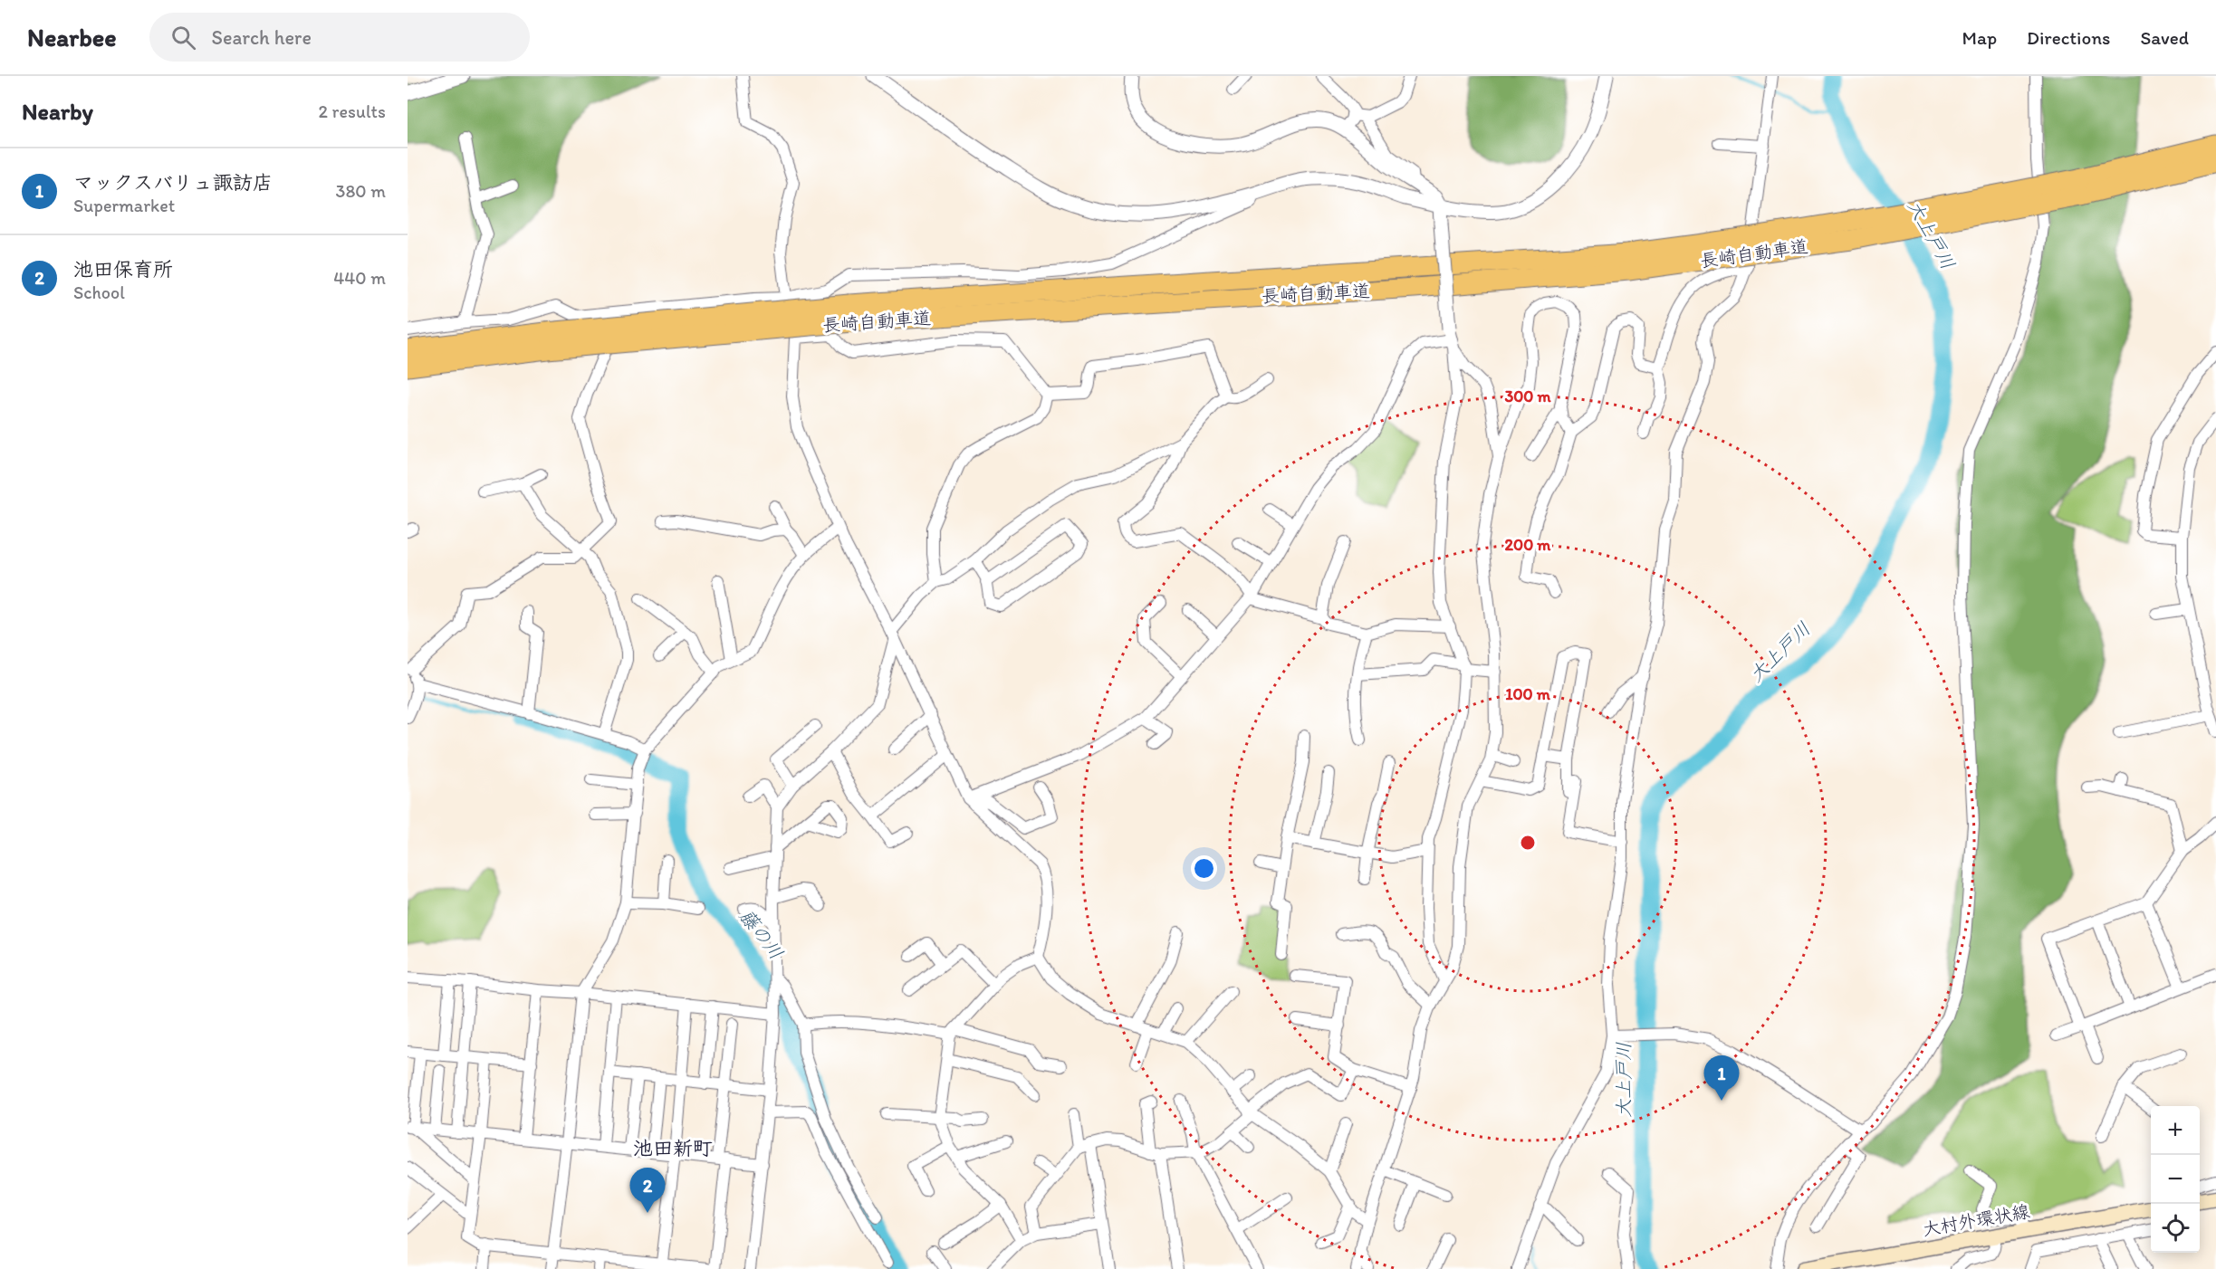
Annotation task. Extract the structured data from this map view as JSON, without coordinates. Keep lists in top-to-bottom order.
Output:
{
  "streets": {
    "highway": ["長崎自動車道"],
    "main road": ["大村外環状線"]
  },
  "districts": ["池田新町"],
  "water": ["大上戸川", "藤の川"],
  "page": {
    "header": "Nearbee",
    "search": "Search here",
    "nav": ["Map", "Directions", "Saved"],
    "heading": ["Nearby", "2 results"],
    "list": [
      {
        "mark": "1",
        "name": "マックスバリュ諏訪店",
        "note": "Supermarket",
        "value": "380 m"
      },
      {
        "mark": "2",
        "name": "池田保育所",
        "note": "School",
        "value": "440 m"
      }
    ],
    "pins": ["1", "2"],
    "map_buttons": ["+", "−"]
  },
  "rings": ["300 m", "200 m", "100 m"]
}
